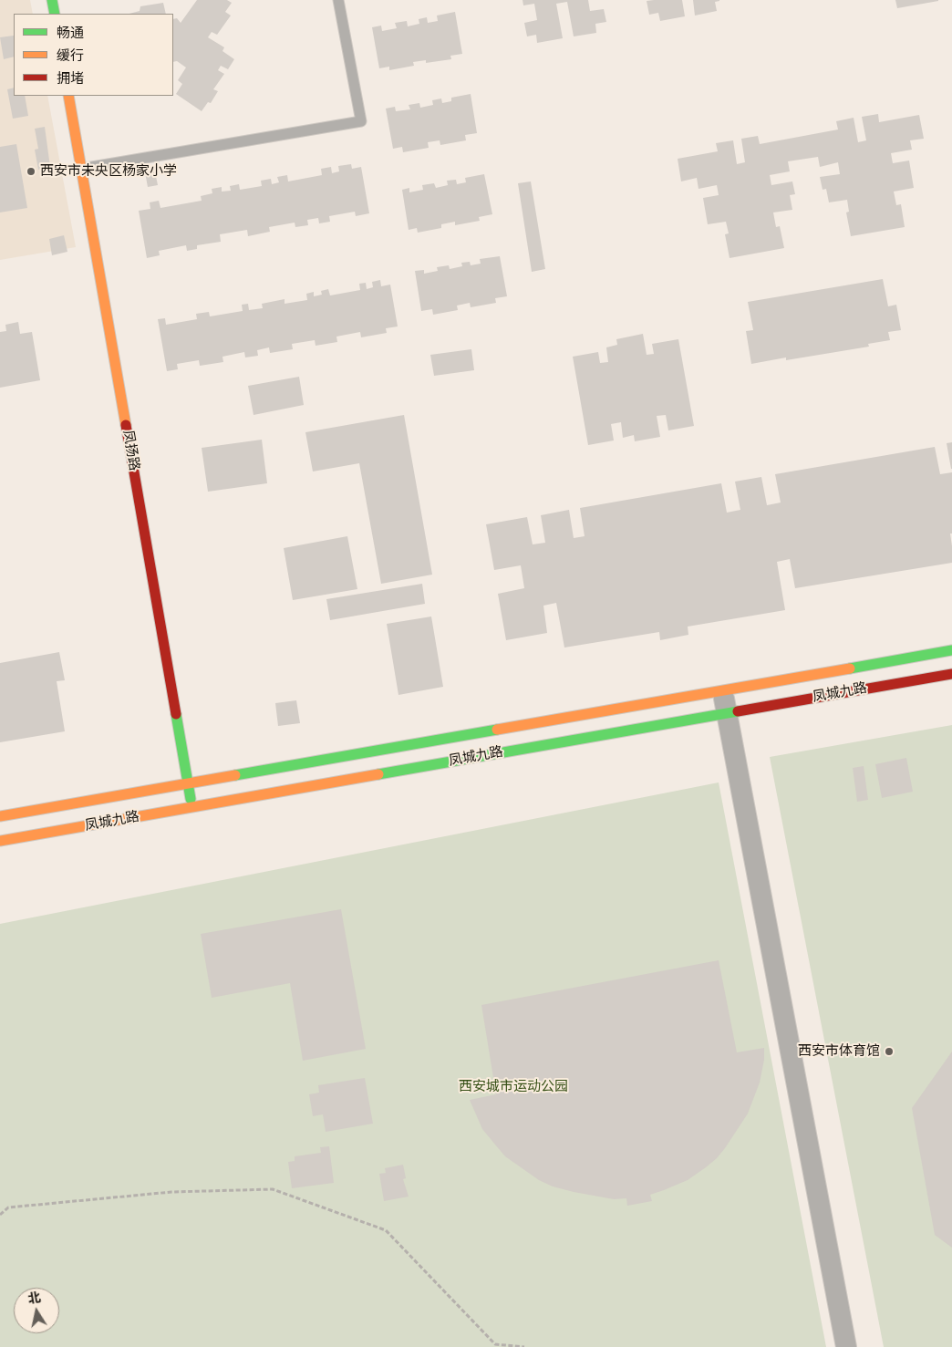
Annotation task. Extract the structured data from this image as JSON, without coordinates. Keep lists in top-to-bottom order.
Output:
{
  "streets": {
    "street": ["凤扬路", "凤城九路"]
  },
  "crossings": [
    ["凤扬路", "凤城九路"]
  ],
  "parks": ["西安城市运动公园"],
  "places": ["西安市未央区杨家小学", "西安市体育馆"],
  "legend": ["畅通", "缓行", "拥堵"],
  "north": "top"
}
